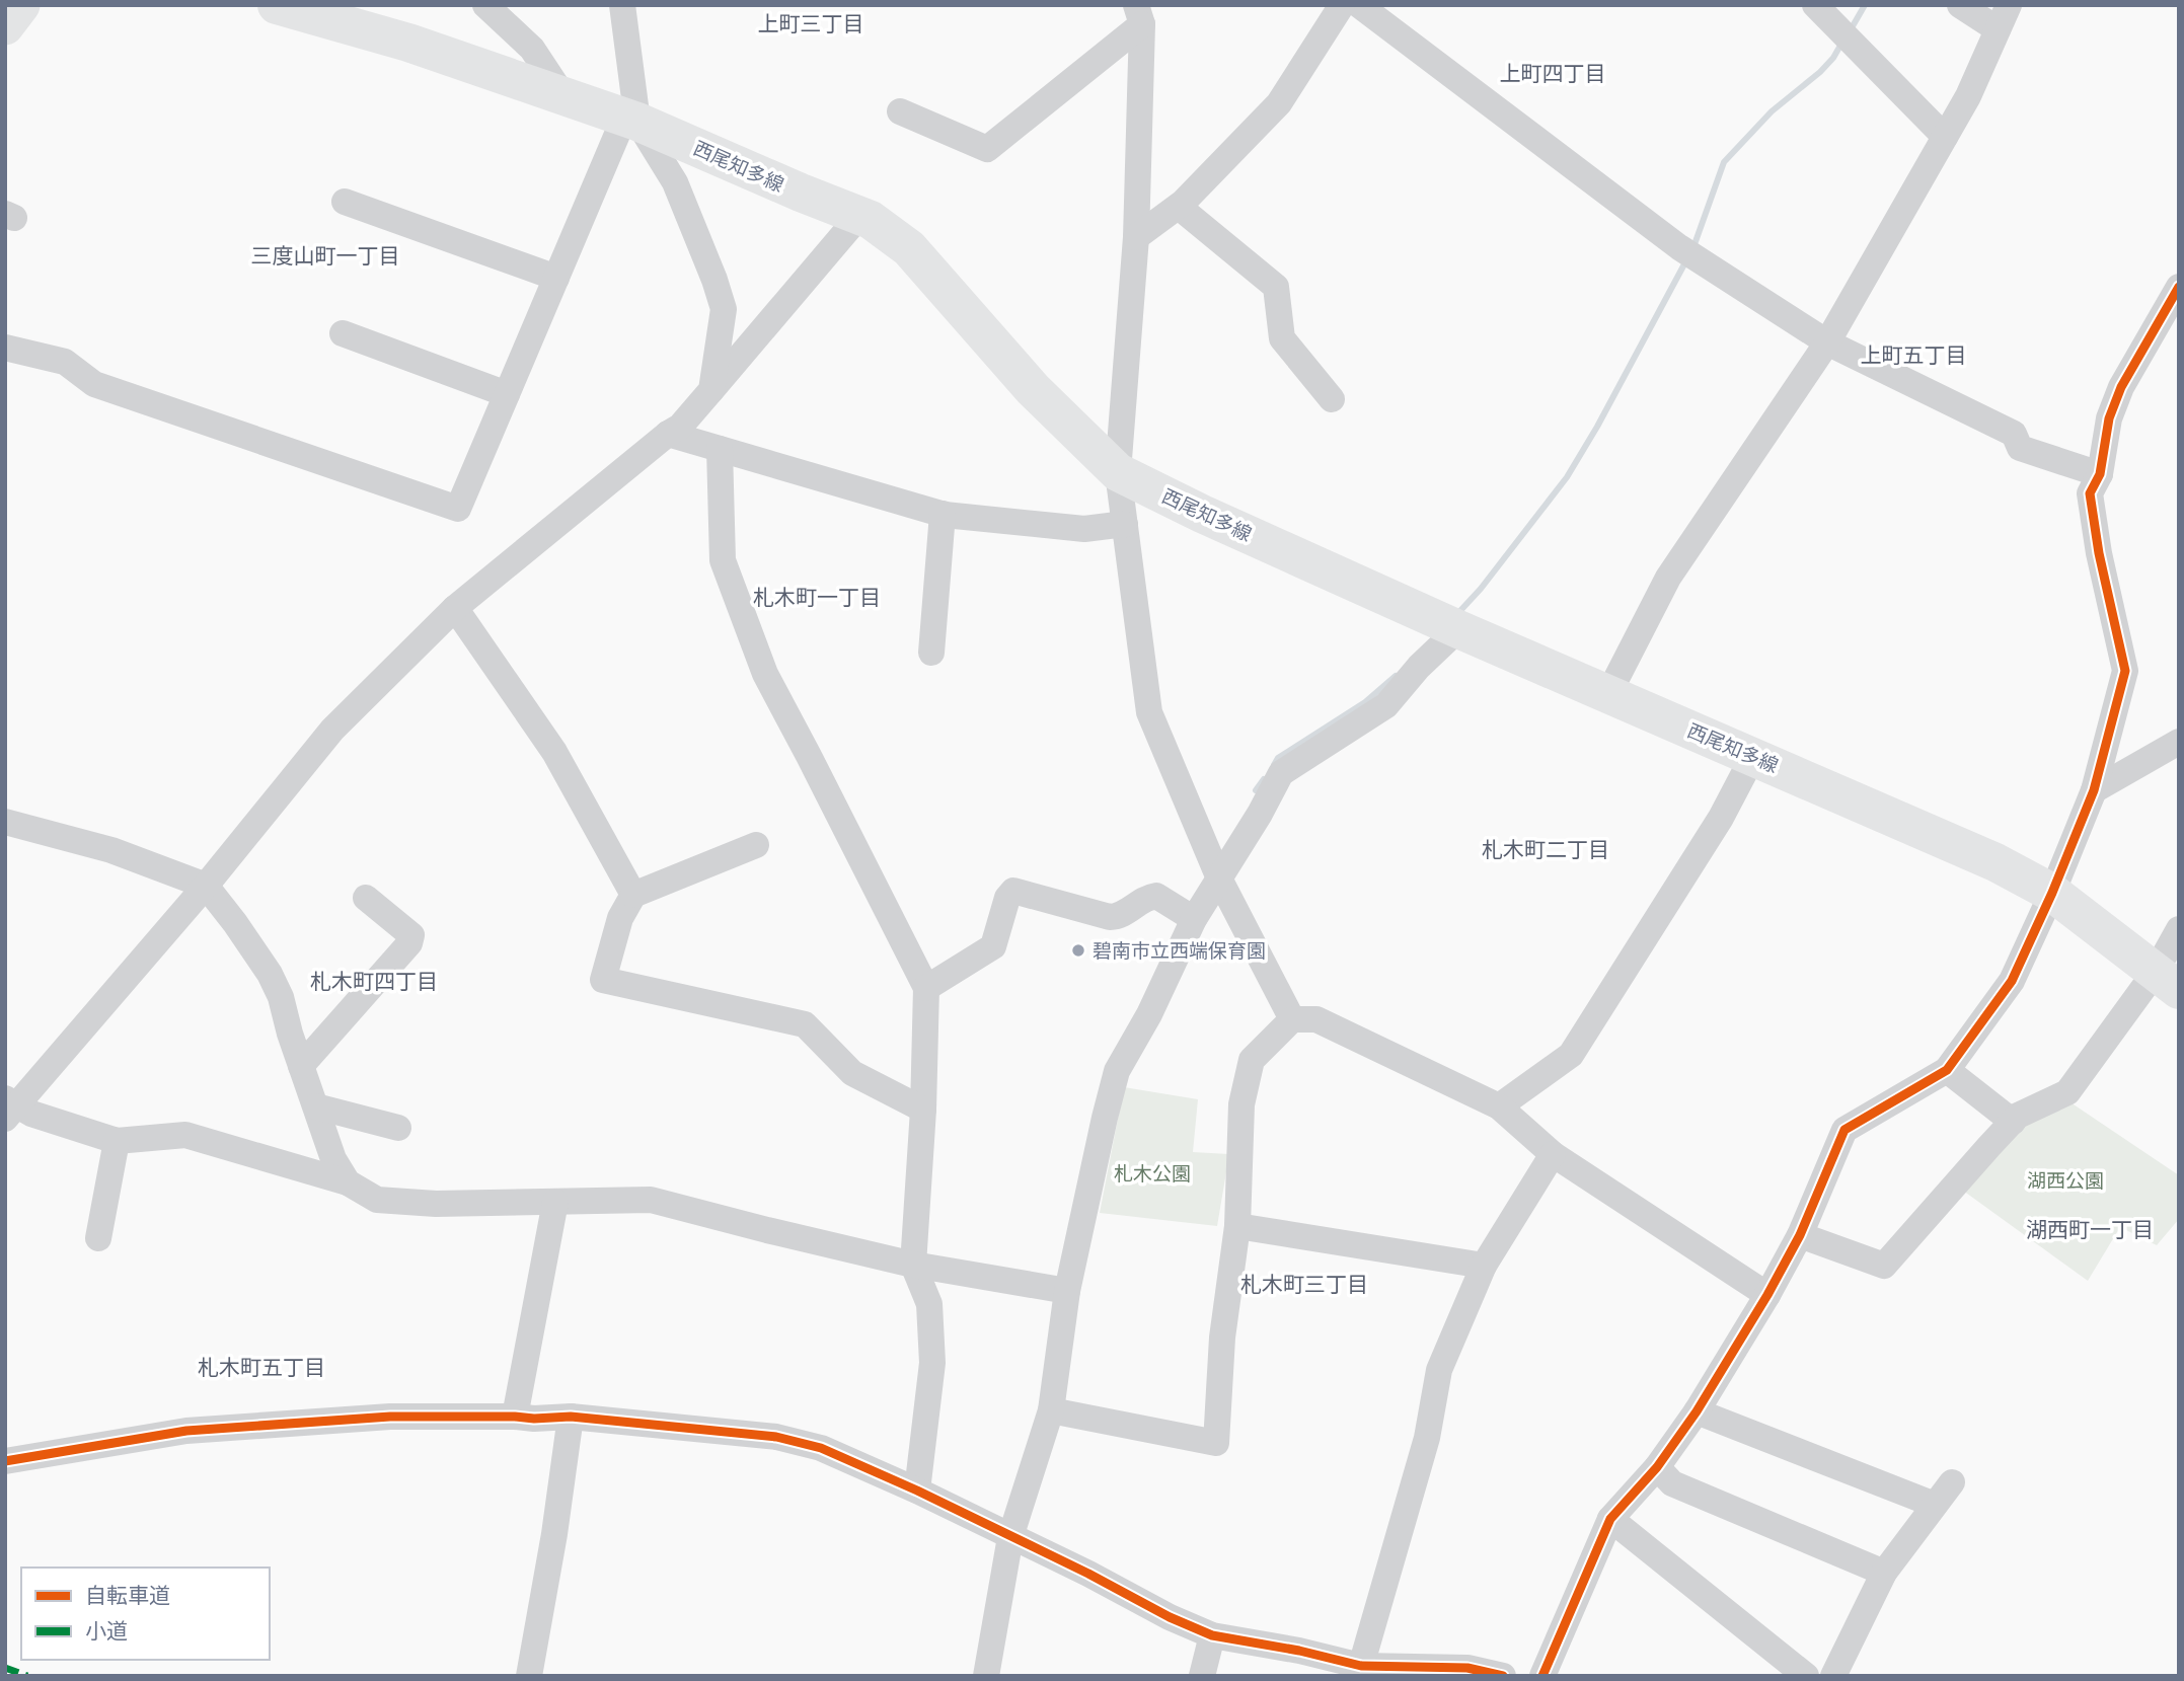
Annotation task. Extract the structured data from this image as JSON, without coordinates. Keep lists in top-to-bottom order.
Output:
{
  "streets": {
    "main road": ["西尾知多線"]
  },
  "districts": [
    "上町三丁目",
    "上町四丁目",
    "三度山町一丁目",
    "上町五丁目",
    "札木町一丁目",
    "札木町二丁目",
    "札木町四丁目",
    "湖西町一丁目",
    "札木町三丁目",
    "札木町五丁目"
  ],
  "parks": ["札木公園", "湖西公園"],
  "places": ["碧南市立西端保育園"],
  "legend": ["自転車道", "小道"]
}
